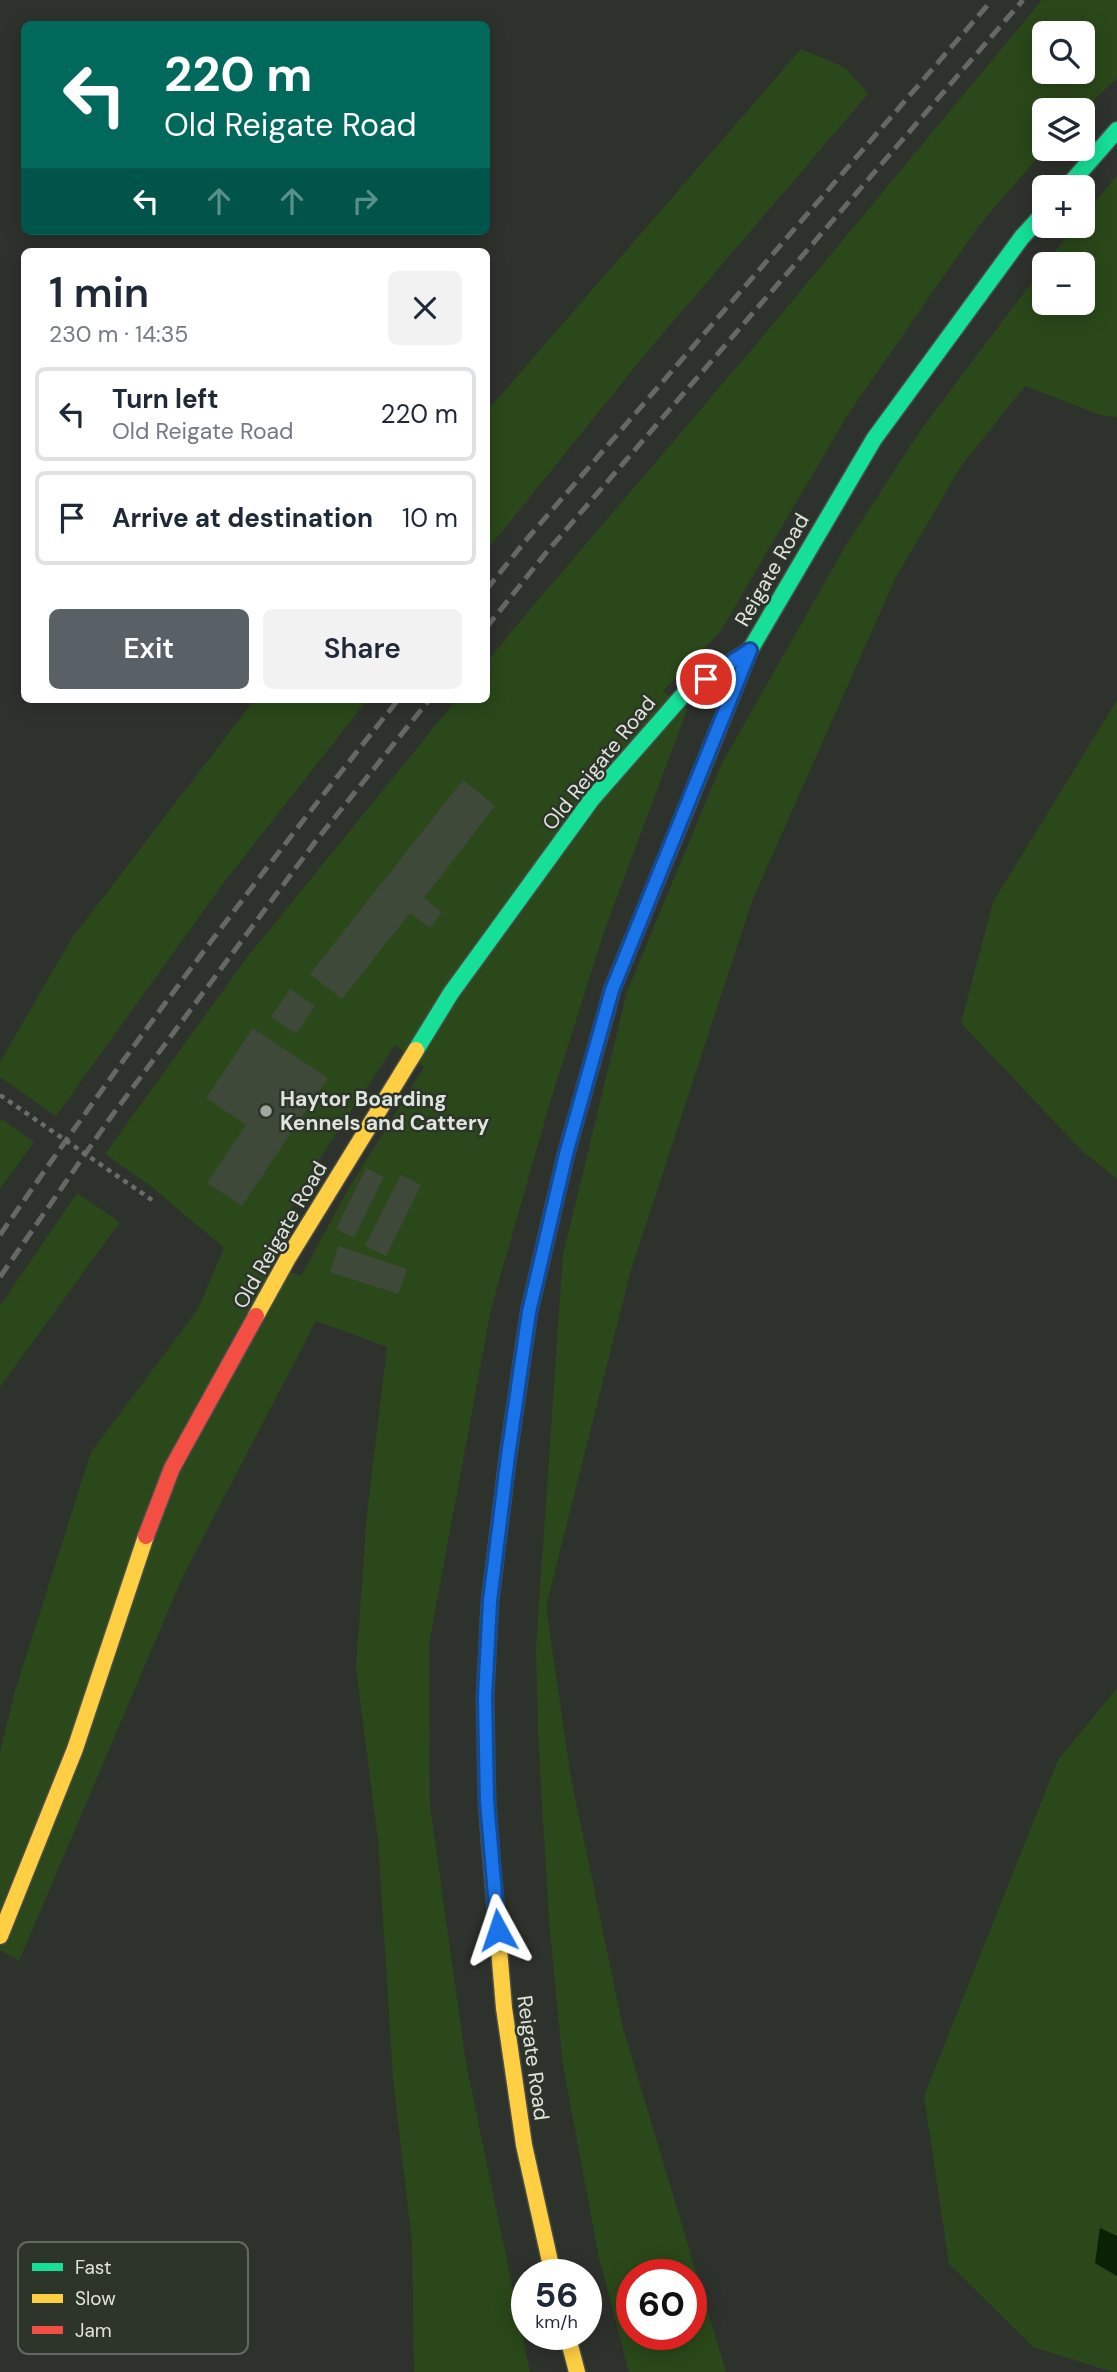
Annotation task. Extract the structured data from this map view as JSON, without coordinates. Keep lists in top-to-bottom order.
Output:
{
  "streets": {
    "main road": ["Reigate Road", "Old Reigate Road"]
  },
  "crossings": [
    ["Reigate Road", "Old Reigate Road"]
  ],
  "places": ["Haytor Boarding Kennels and Cattery"],
  "legend": ["Fast", "Slow", "Jam"],
  "page": {
    "map_buttons": ["+", "−"],
    "turn": ["220 m", "Old Reigate Road"],
    "heading": ["1 min", "230 m · 14:35"],
    "list": [
      {
        "name": "Turn left",
        "note": "Old Reigate Road",
        "value": "220 m"
      },
      {
        "name": "Arrive at destination",
        "value": "10 m"
      }
    ],
    "buttons": ["Exit", "Share"],
    "speed": "56 km/h",
    "limit": "60"
  }
}
